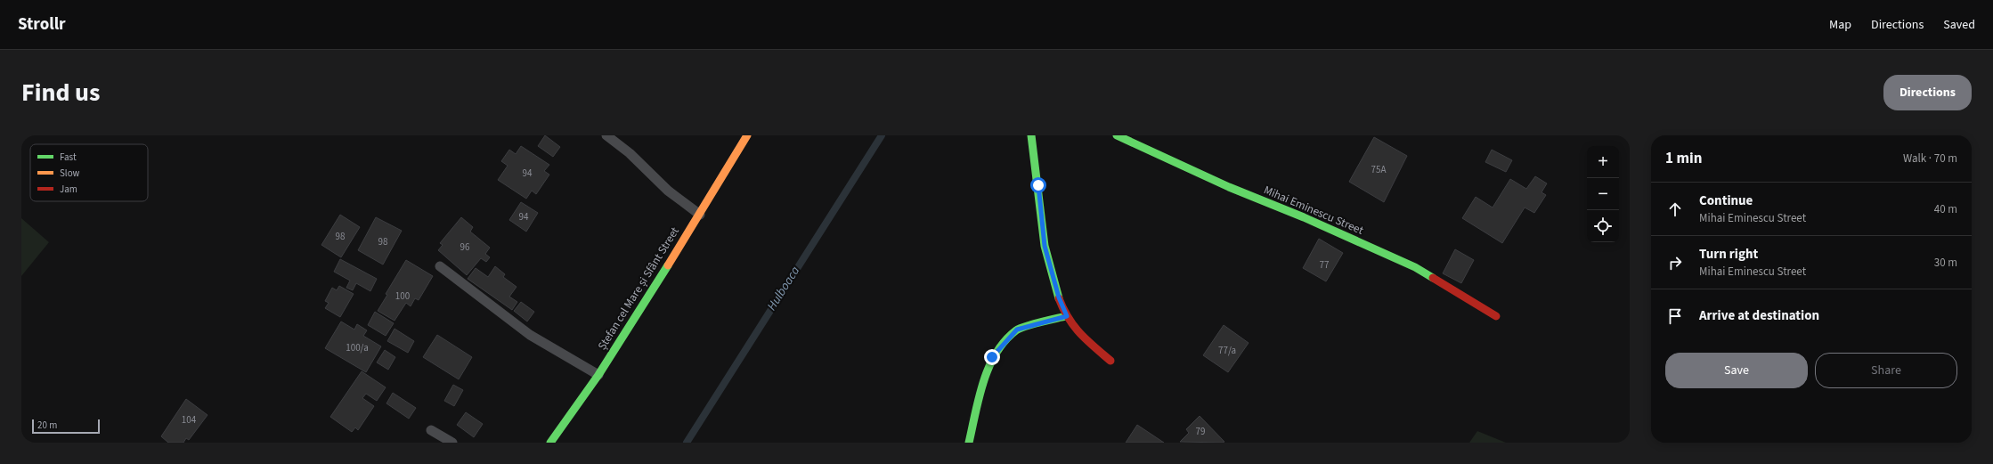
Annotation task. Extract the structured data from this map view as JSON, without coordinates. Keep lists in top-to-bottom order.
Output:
{
  "streets": {
    "street": ["Mihai Eminescu Street", "Ștefan cel Mare și Sfânt Street"]
  },
  "water": ["Hulboaca"],
  "house_numbers": [
    "75A",
    "94",
    "94",
    "98",
    "98",
    "96",
    "77",
    "100",
    "100/a",
    "77/a",
    "104",
    "79"
  ],
  "legend": ["Fast", "Slow", "Jam"],
  "scale_bar": "20 m",
  "page": {
    "header": "Strollr",
    "nav": ["Map", "Directions", "Saved"],
    "title": "Find us",
    "buttons": [
      "Directions",
      ["Save", "Share"]
    ],
    "heading": ["1 min", "Walk · 70 m"],
    "map_buttons": ["+", "−"],
    "list": [
      ["Continue", "Mihai Eminescu Street", "40 m"],
      ["Turn right", "Mihai Eminescu Street", "30 m"],
      "Arrive at destination"
    ],
    "scale": "20 m"
  }
}
